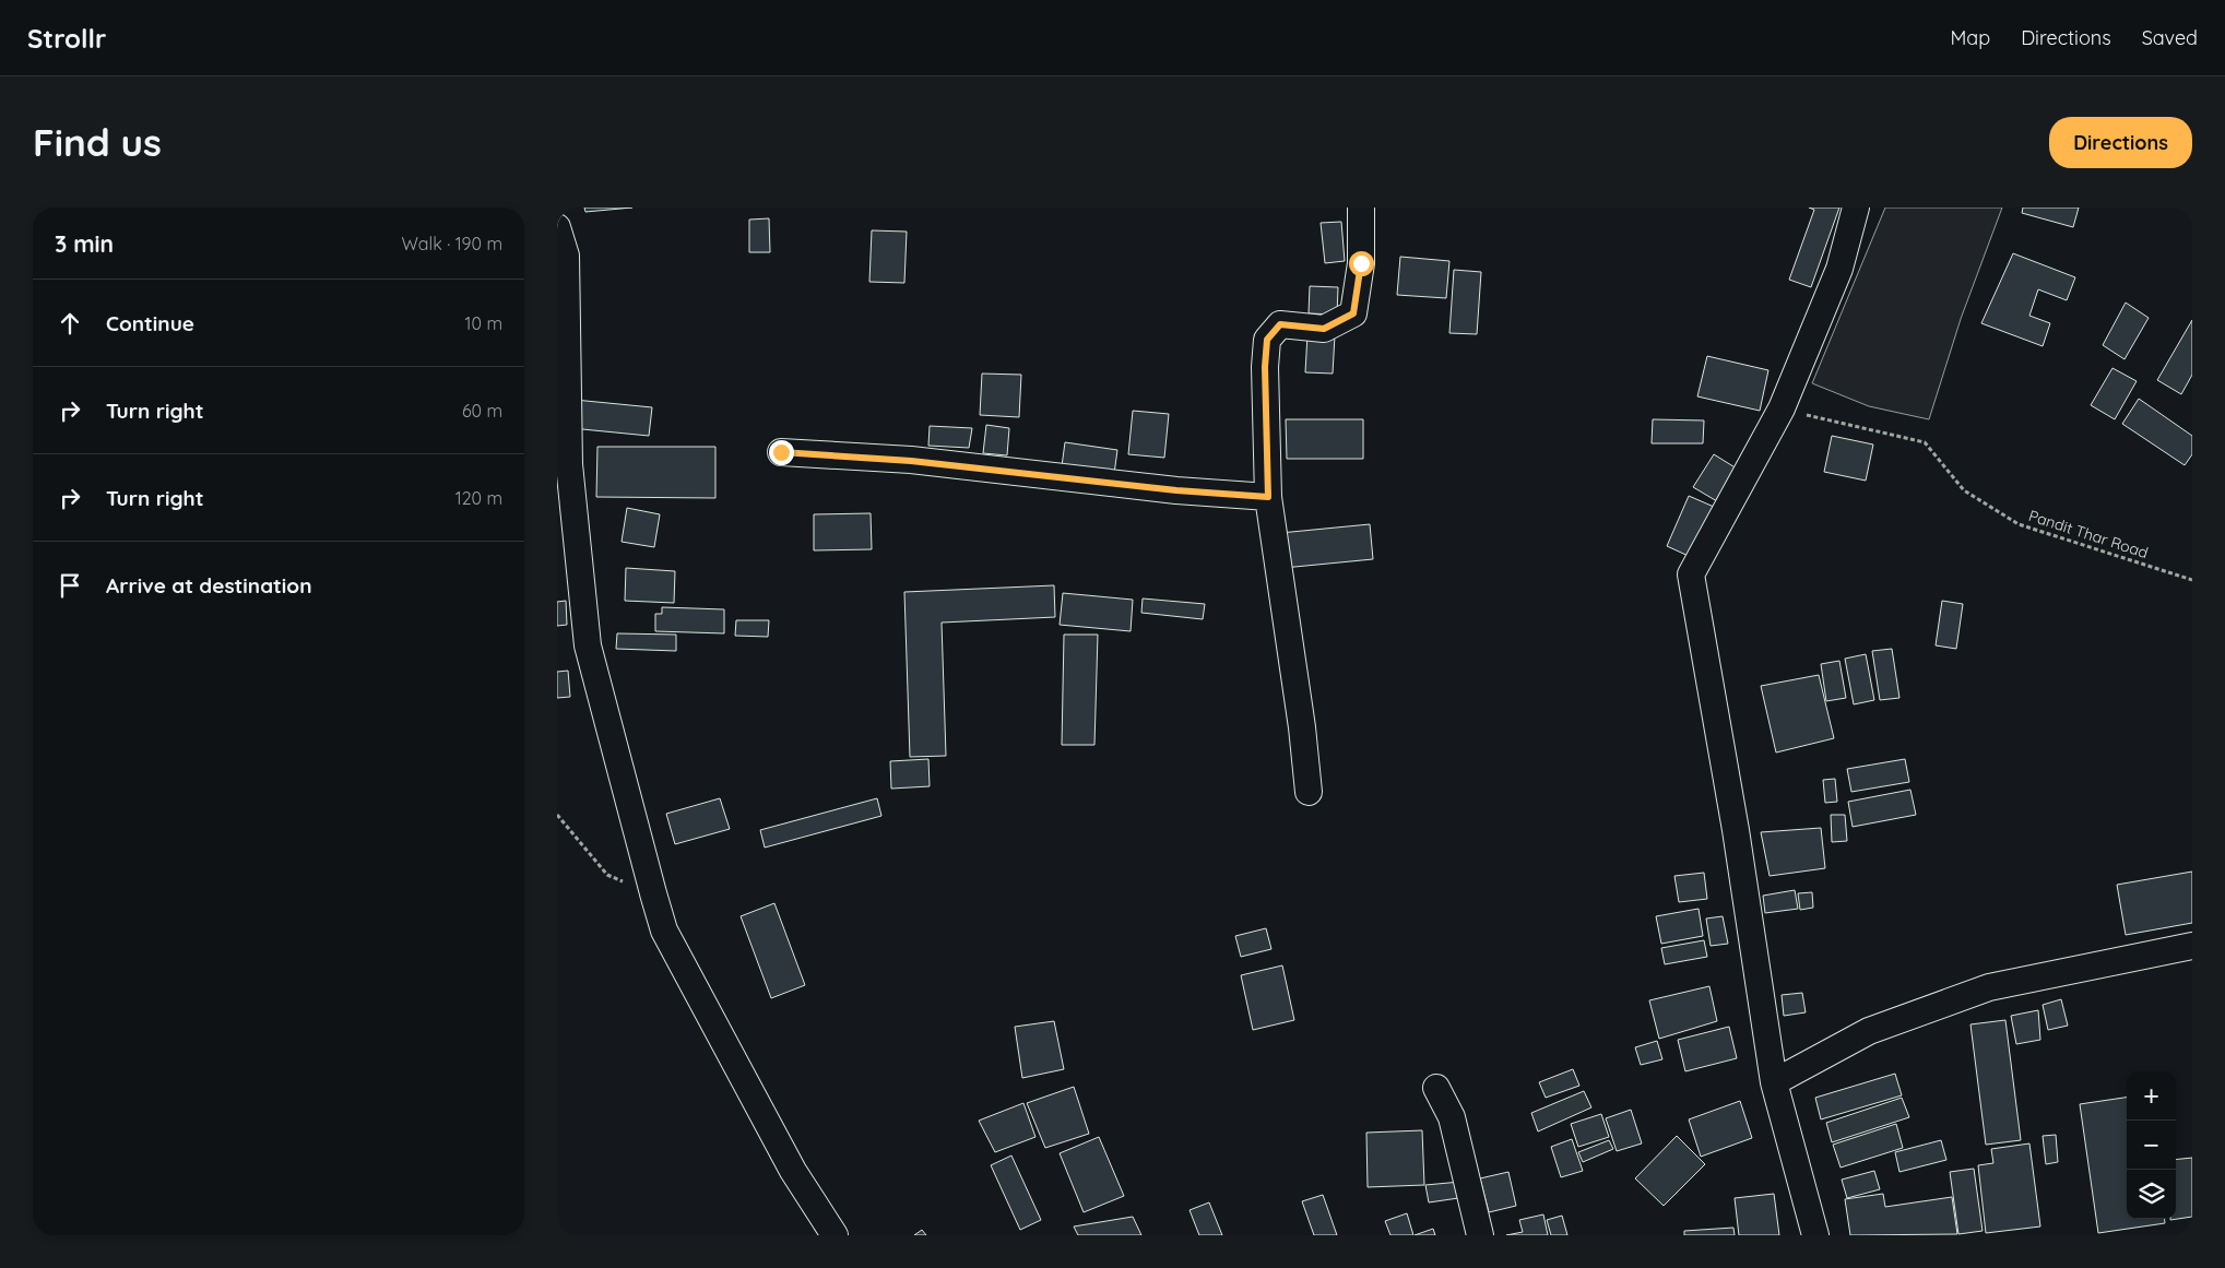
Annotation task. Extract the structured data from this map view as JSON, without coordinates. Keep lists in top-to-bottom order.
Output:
{
  "streets": {
    "path": ["Pandit Thar Road"]
  },
  "page": {
    "header": "Strollr",
    "nav": ["Map", "Directions", "Saved"],
    "buttons": "Directions",
    "title": "Find us",
    "heading": ["3 min", "Walk · 190 m"],
    "list": [
      ["Continue", "10 m"],
      ["Turn right", "60 m"],
      ["Turn right", "120 m"],
      "Arrive at destination"
    ],
    "map_buttons": ["+", "−"]
  }
}
